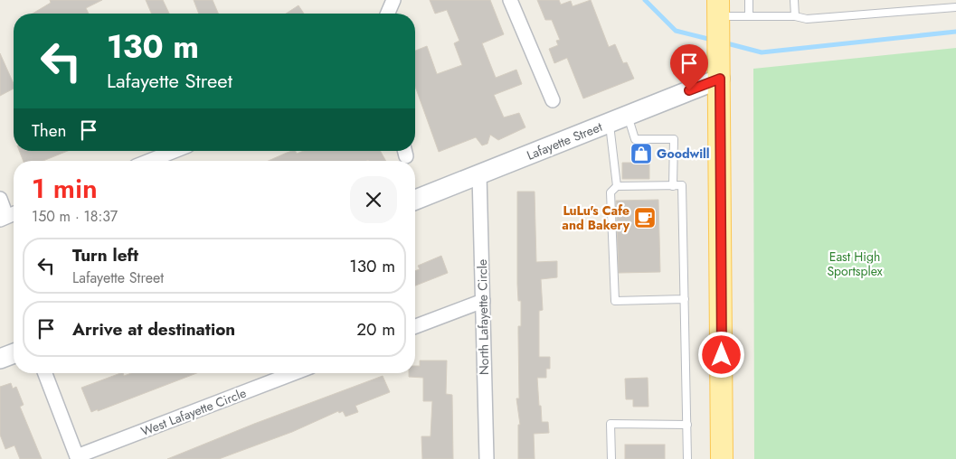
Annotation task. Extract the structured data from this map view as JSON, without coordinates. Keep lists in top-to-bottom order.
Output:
{
  "streets": {
    "street": ["Lafayette Street", "North Lafayette Circle", "West Lafayette Circle"]
  },
  "crossings": [
    ["Lafayette Street", "North Lafayette Circle"]
  ],
  "parks": ["East High Sportsplex"],
  "places": {
    "shop": ["Goodwill"],
    "cafe": ["LuLu's Cafe and Bakery"]
  },
  "page": {
    "turn": ["130 m", "Lafayette Street"],
    "then": "Then",
    "heading": ["1 min", "150 m · 18:37"],
    "list": [
      {
        "name": "Turn left",
        "note": "Lafayette Street",
        "value": "130 m"
      },
      {
        "name": "Arrive at destination",
        "value": "20 m"
      }
    ]
  }
}
